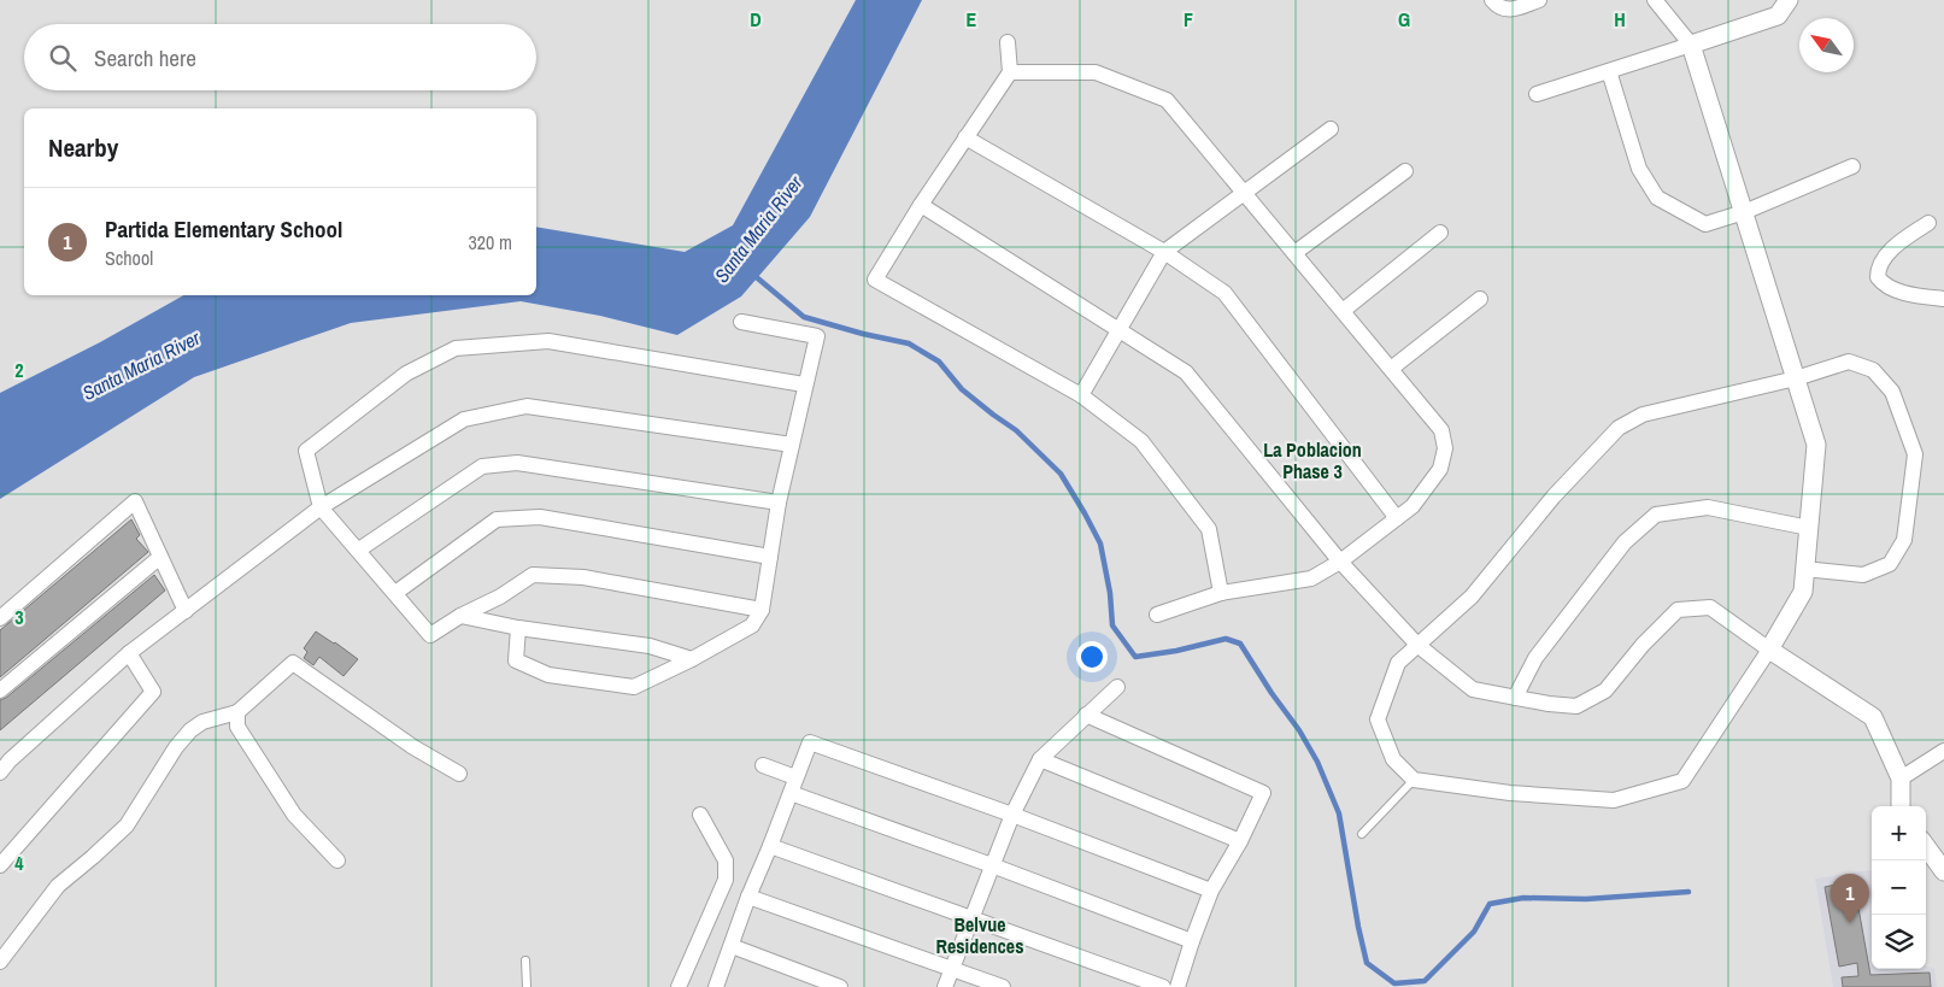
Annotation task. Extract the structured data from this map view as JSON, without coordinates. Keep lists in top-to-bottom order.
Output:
{
  "districts": ["La Poblacion Phase 3", "Belvue Residences"],
  "water": ["Santa Maria River"],
  "north": "top left",
  "page": {
    "search": "Search here",
    "heading": "Nearby",
    "list": [
      {
        "mark": "1",
        "name": "Partida Elementary School",
        "note": "School",
        "value": "320 m"
      }
    ],
    "map_buttons": ["+", "−"],
    "pins": "1"
  },
  "grid": {
    "columns": [
      "D",
      "E",
      "F",
      "G",
      "H"
    ],
    "rows": ["2", "3", "4"]
  }
}
